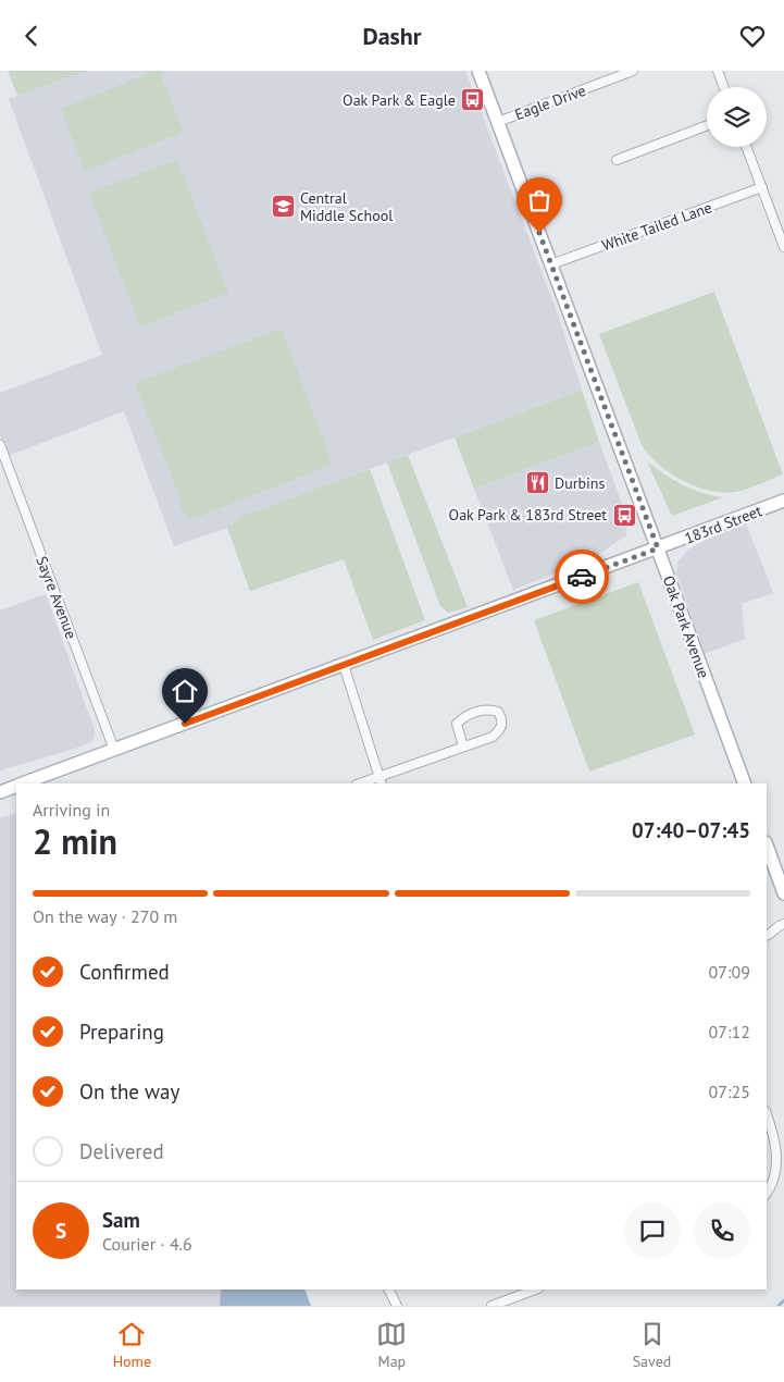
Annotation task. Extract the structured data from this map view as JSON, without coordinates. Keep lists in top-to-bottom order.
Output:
{
  "streets": {
    "street": [
      "Eagle Drive",
      "White Tailed Lane",
      "183rd Street",
      "Sayre Avenue",
      "Oak Park Avenue"
    ]
  },
  "crossings": [
    ["Eagle Drive", "Oak Park Avenue"],
    ["White Tailed Lane", "Oak Park Avenue"],
    ["183rd Street", "Sayre Avenue"],
    ["183rd Street", "Oak Park Avenue"]
  ],
  "places": {
    "bus stop": ["Oak Park & Eagle", "Oak Park & 183rd Street"],
    "school or university": ["Central Middle School"],
    "restaurant": ["Durbins"]
  },
  "page": {
    "header": "Dashr",
    "heading": ["2 min", "Arriving in", "07:40–07:45"],
    "panel": ["Sam", "Courier · 4.6"],
    "bar": "On the way · 270 m",
    "list": [
      ["Confirmed", "07:09"],
      ["Preparing", "07:12"],
      ["On the way", "07:25"],
      "Delivered"
    ],
    "round": "S",
    "tabs": ["Home", "Map", "Saved"]
  }
}
